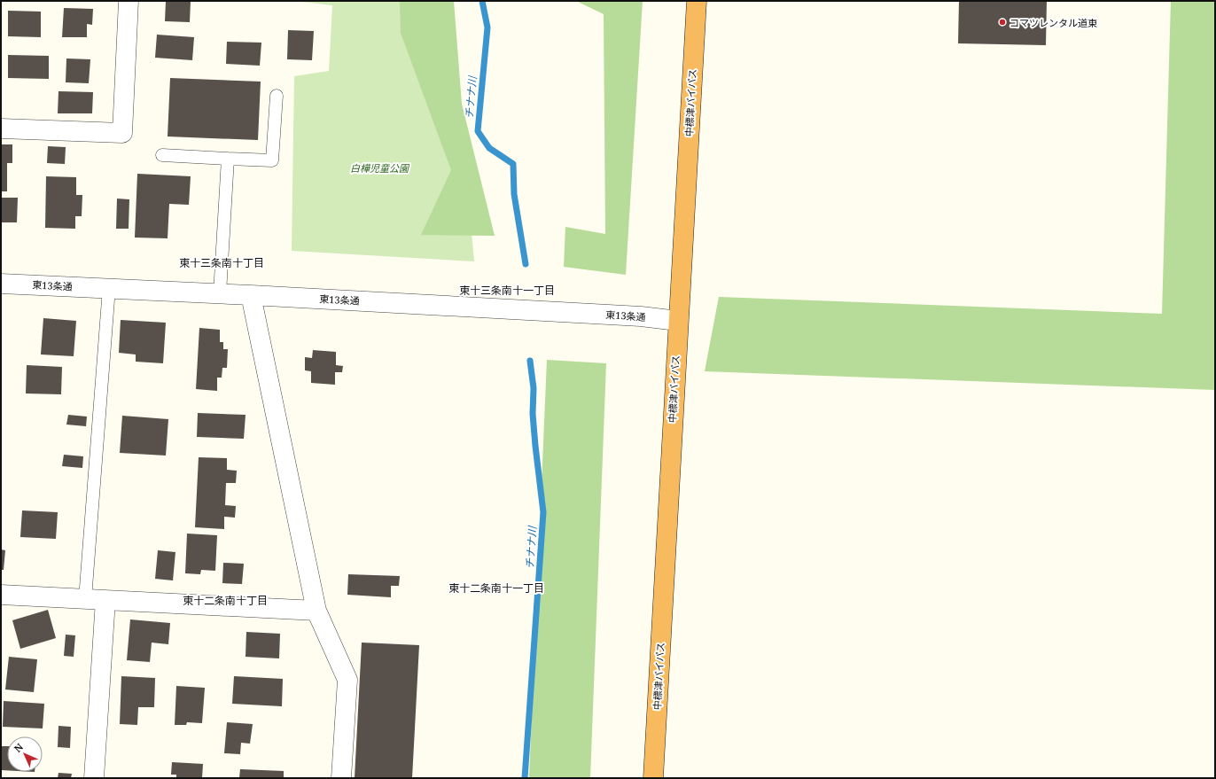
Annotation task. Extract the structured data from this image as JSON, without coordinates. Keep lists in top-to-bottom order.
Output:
{
  "streets": {
    "highway": ["中標津バイパス"],
    "street": ["東13条通"]
  },
  "crossings": [
    ["中標津バイパス", "東13条通"]
  ],
  "districts": [
    "東十三条南十丁目",
    "東十三条南十一丁目",
    "東十二条南十一丁目",
    "東十二条南十丁目"
  ],
  "water": ["チナナ川"],
  "parks": ["白樺児童公園"],
  "places": ["コマツレンタル道東"],
  "north": "top left"
}
